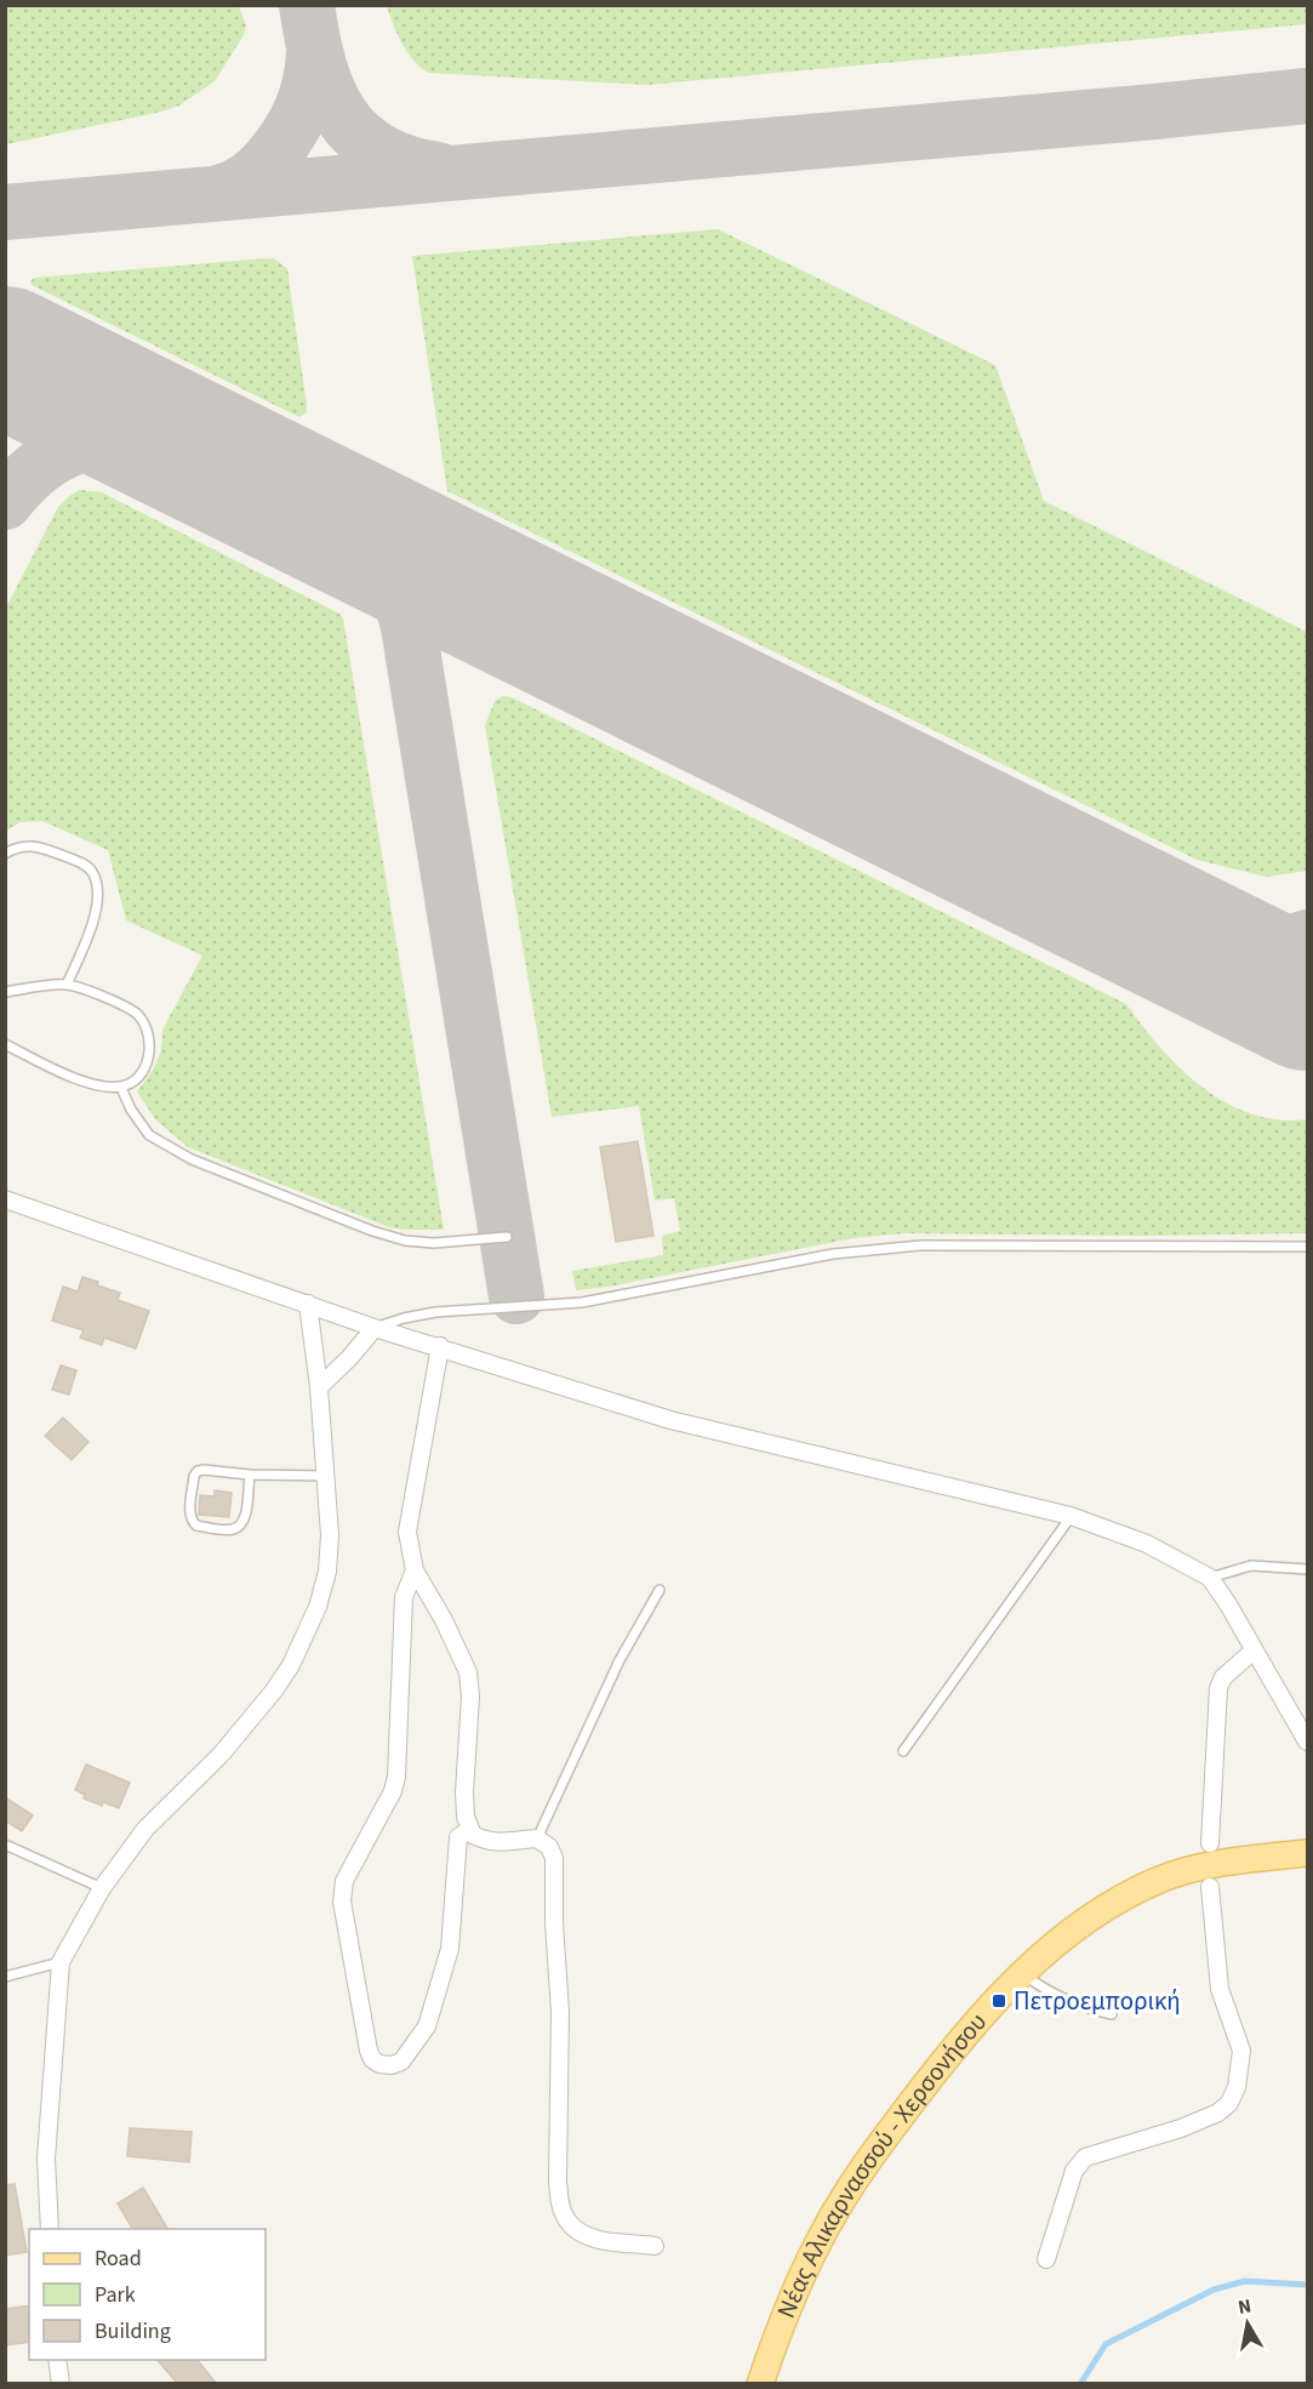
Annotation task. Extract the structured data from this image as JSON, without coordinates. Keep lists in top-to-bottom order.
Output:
{
  "streets": {
    "main road": ["Νέας Αλικαρνασσού - Χερσονήσου"]
  },
  "places": {
    "transit": ["Πετροεμπορική"]
  },
  "legend": ["Road", "Park", "Building"],
  "north": "top"
}
